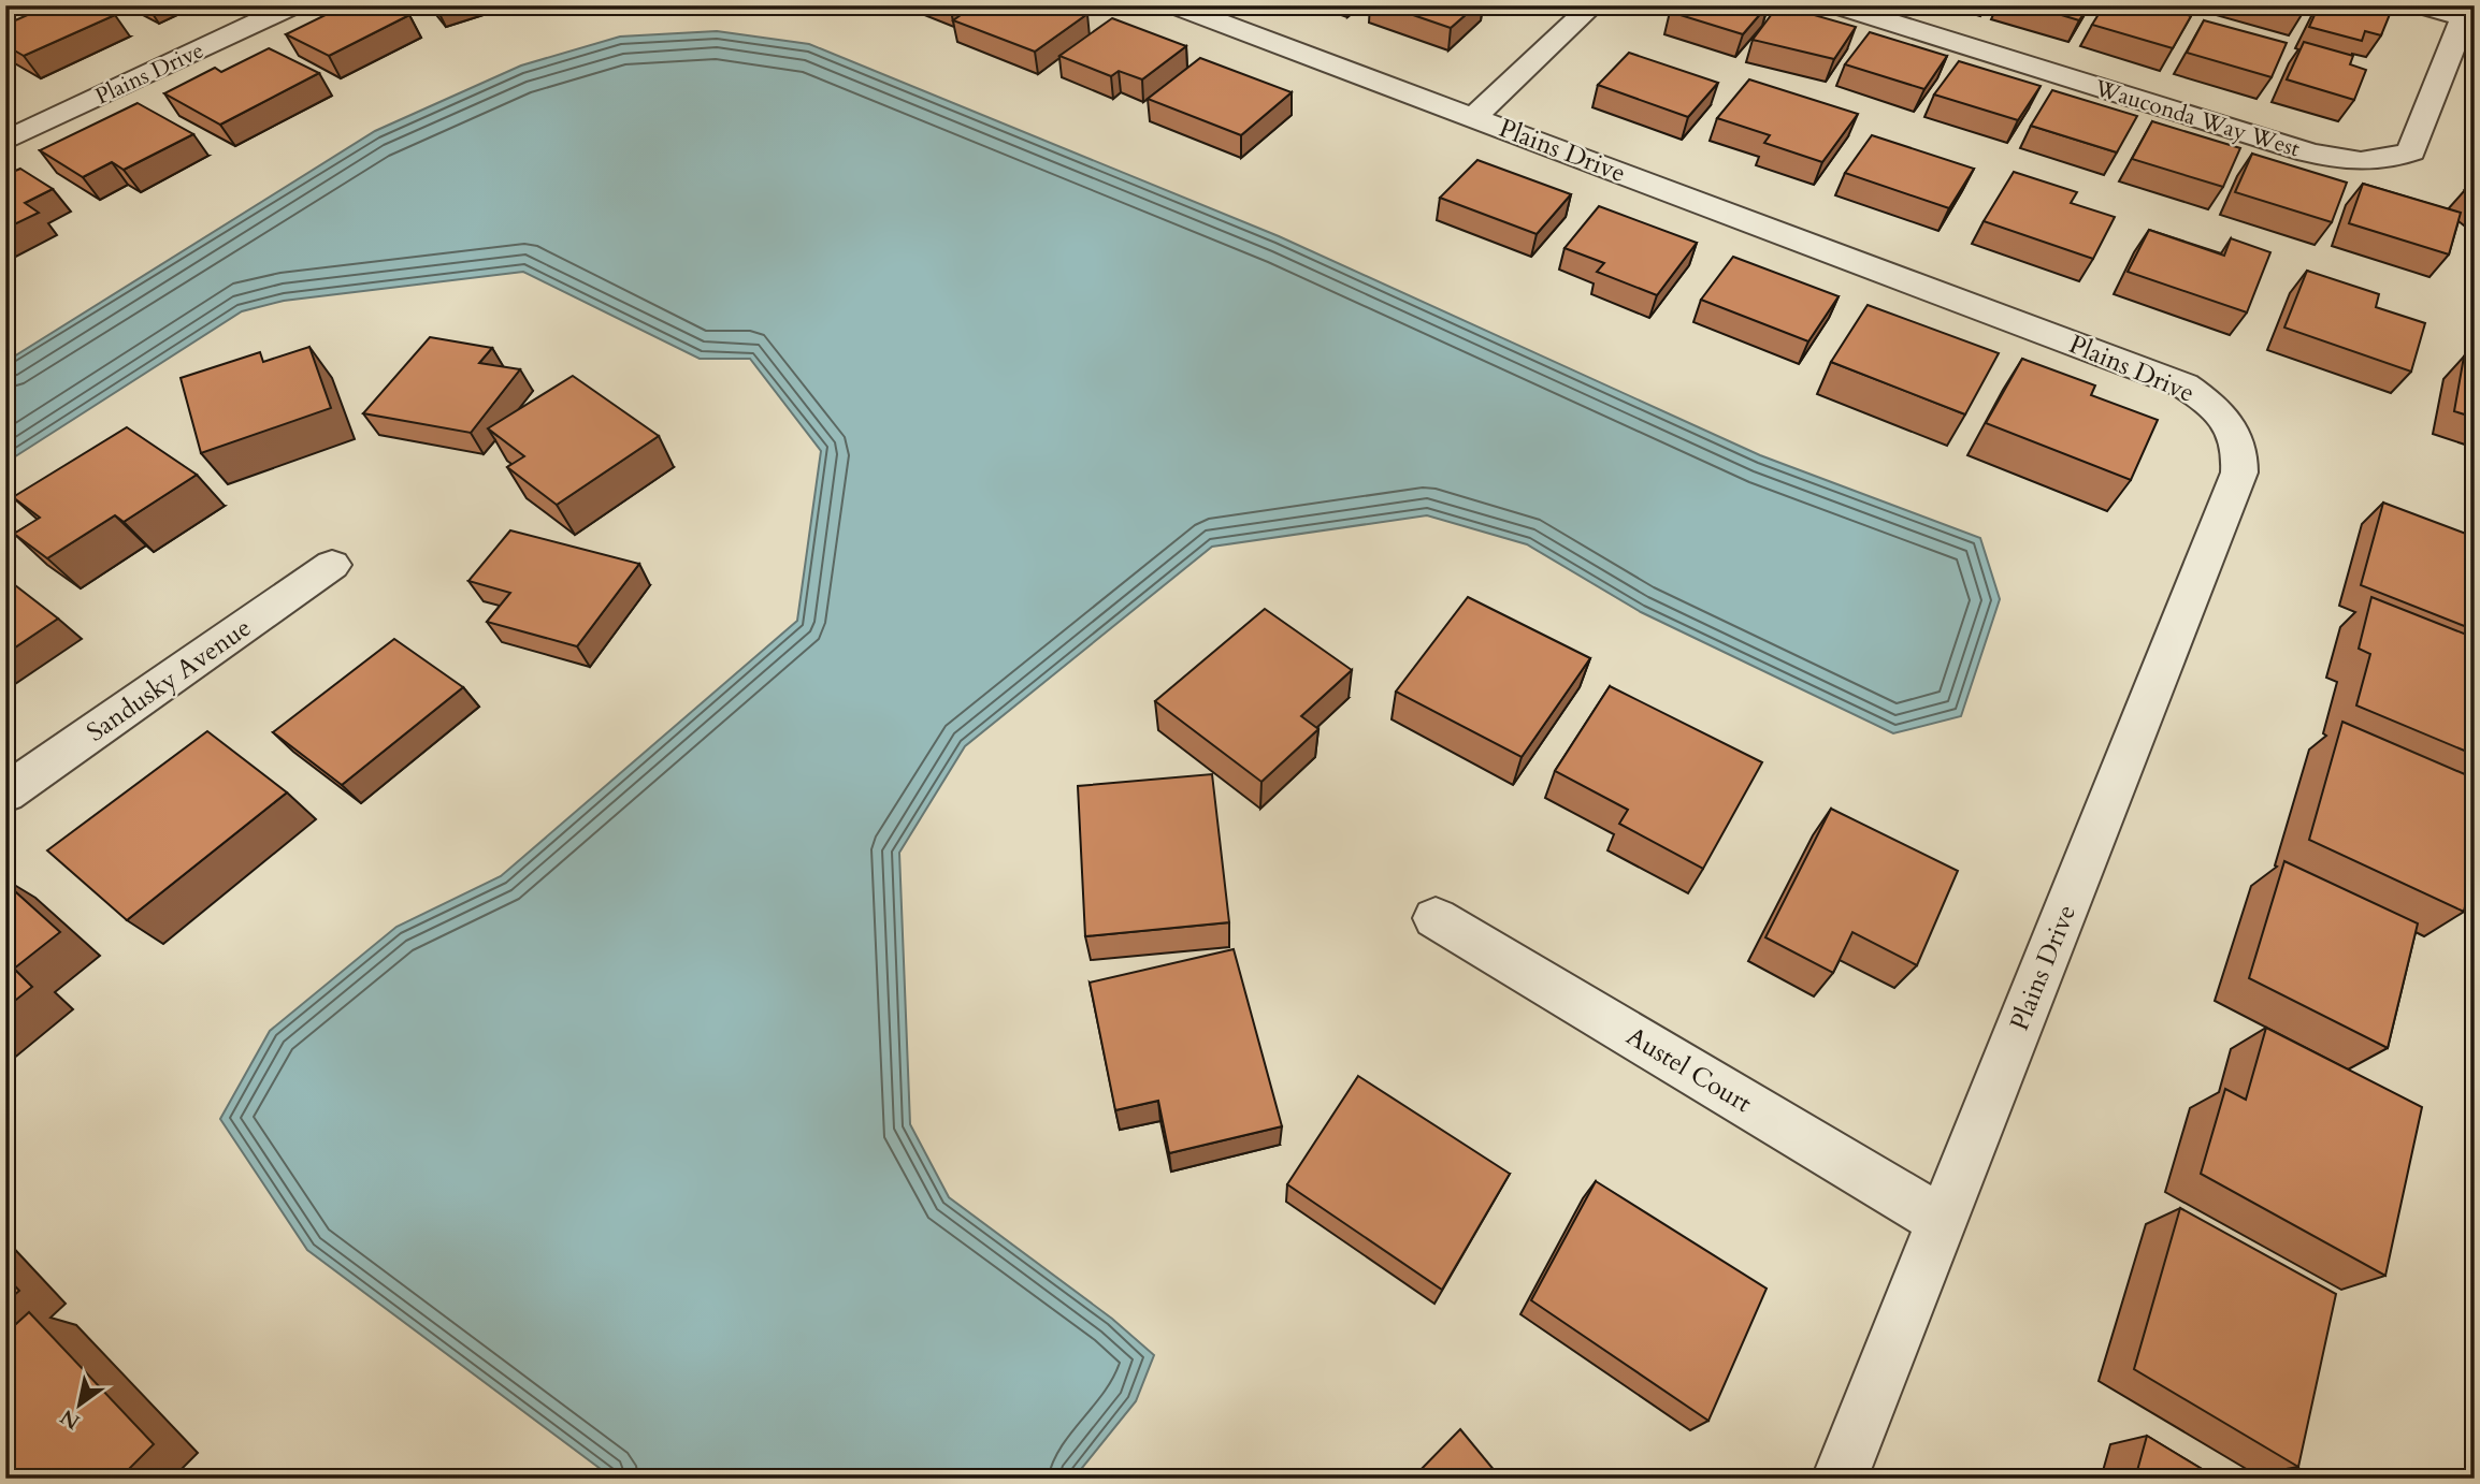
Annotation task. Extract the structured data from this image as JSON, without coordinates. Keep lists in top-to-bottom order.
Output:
{
  "streets": {
    "street": [
      "Plains Drive",
      "Wauconda Way West",
      "Sandusky Avenue",
      "Austel Court"
    ]
  },
  "crossings": [
    ["Plains Drive", "Austel Court"]
  ],
  "north": "bottom left"
}
